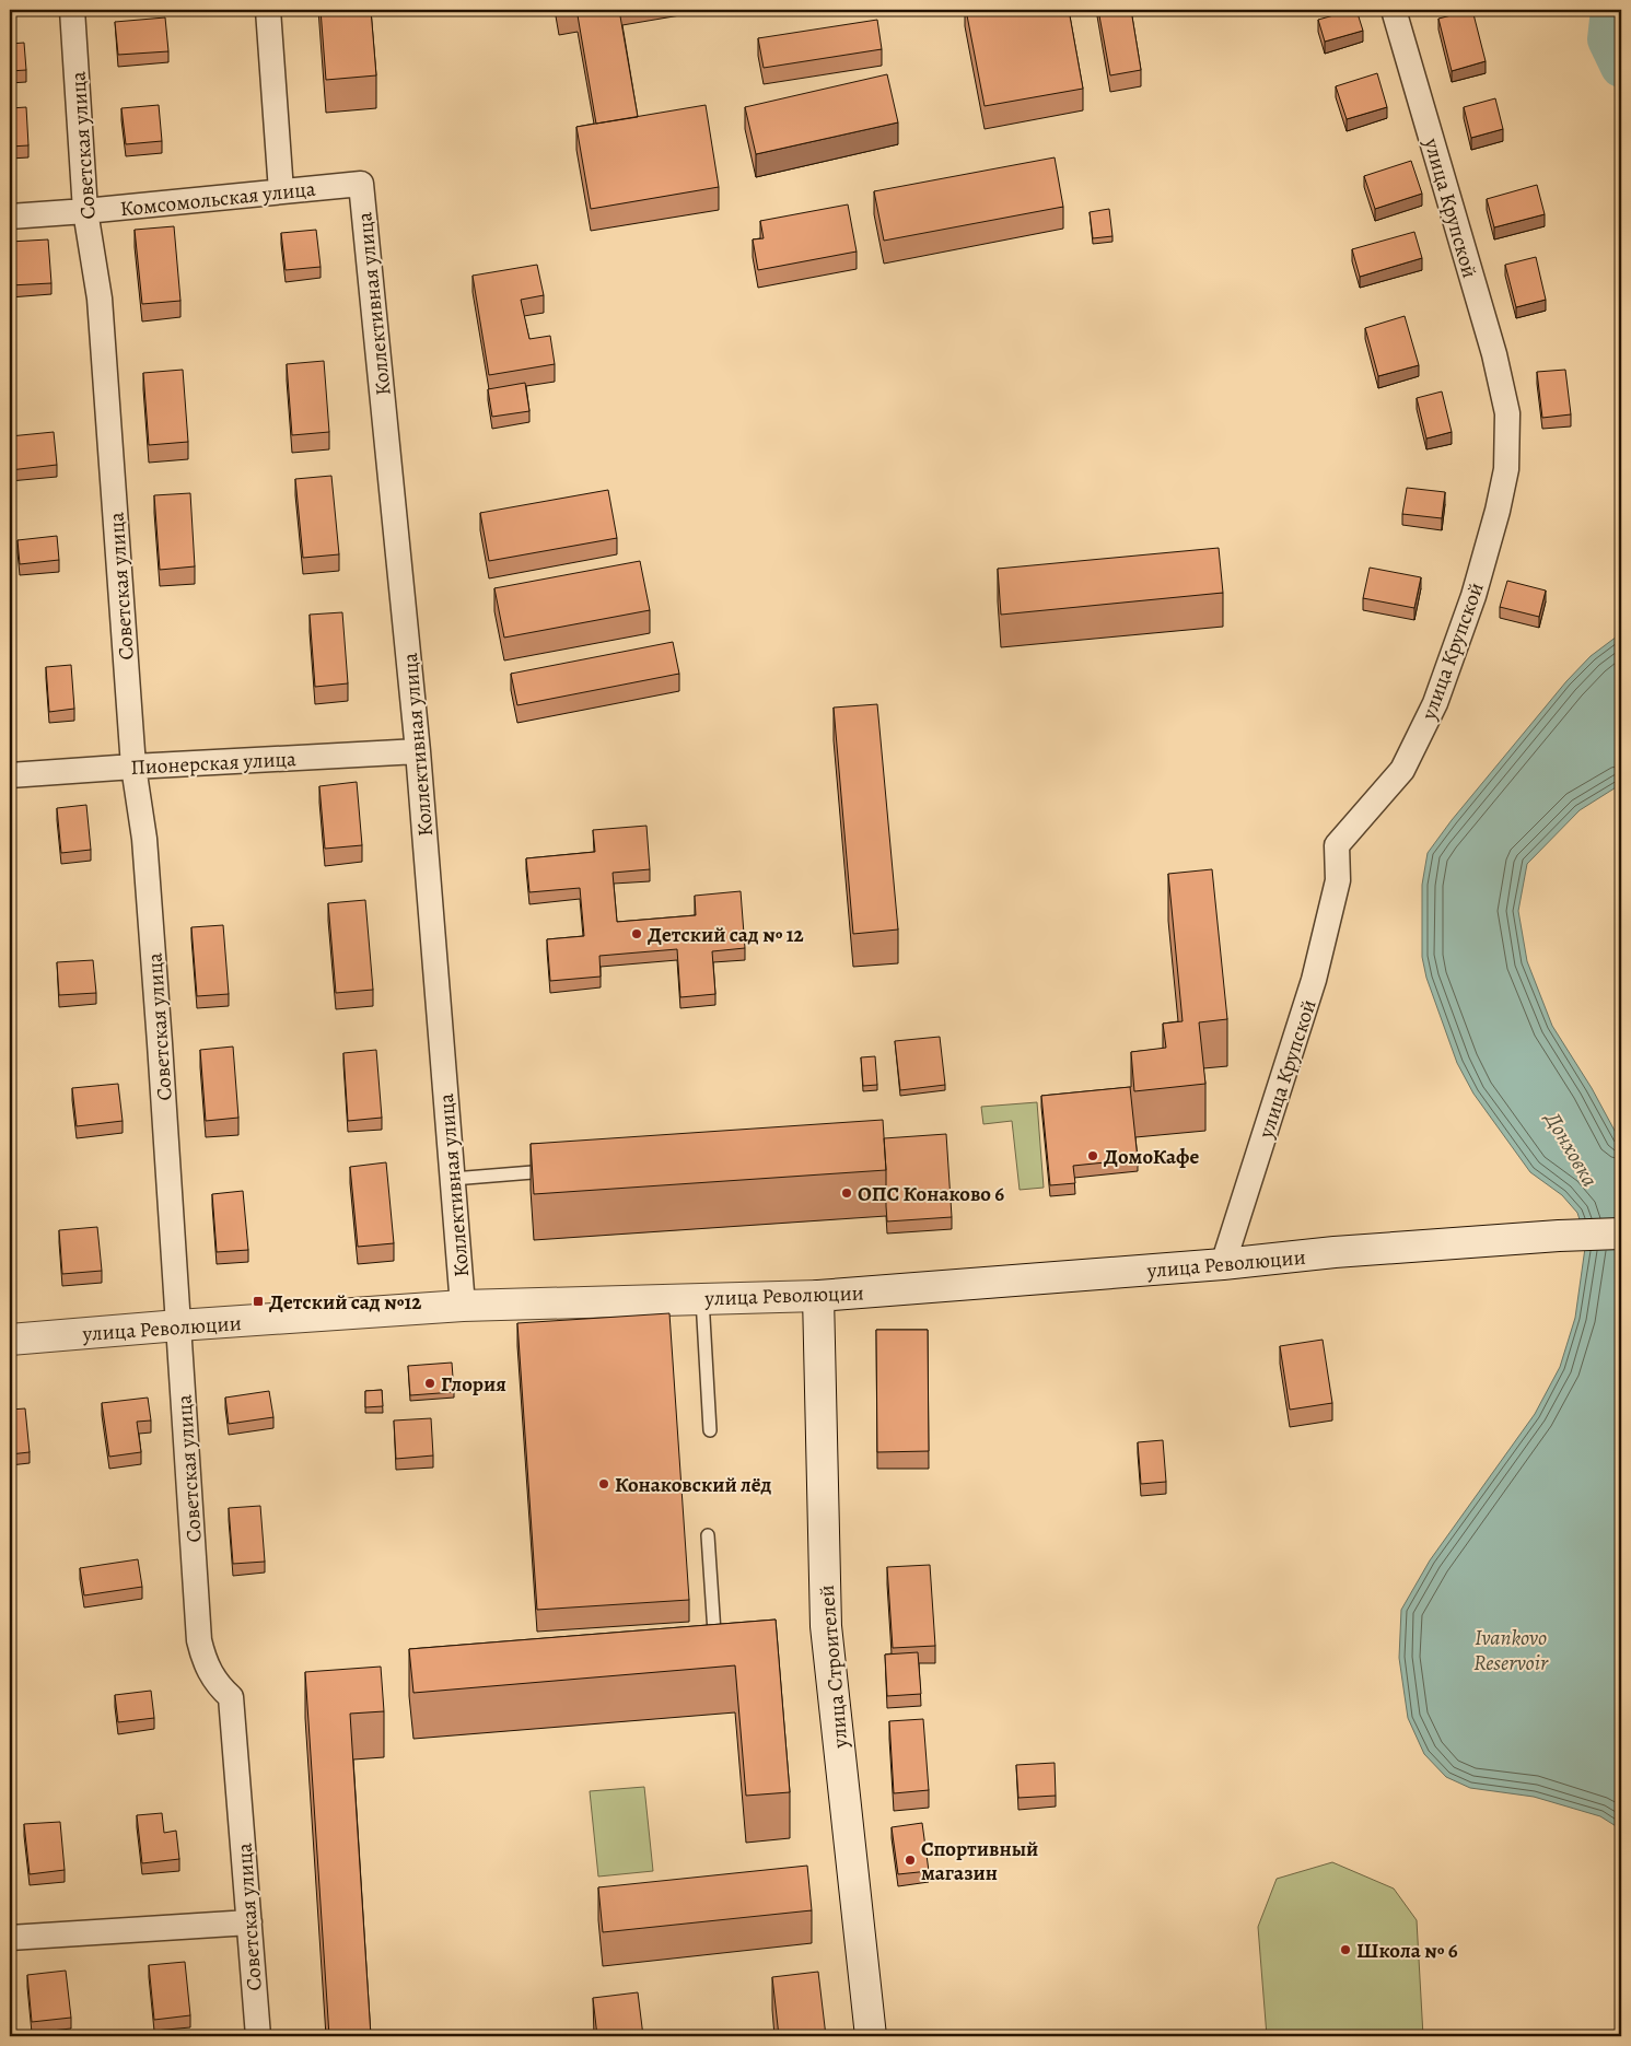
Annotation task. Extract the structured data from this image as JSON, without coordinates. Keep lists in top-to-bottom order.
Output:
{
  "streets": {
    "main road": ["улица Революции", "улица Строителей"],
    "street": [
      "Советская улица",
      "Комсомольская улица",
      "улица Крупской",
      "Коллективная улица",
      "Пионерская улица"
    ]
  },
  "crossings": [
    ["Советская улица", "Комсомольская улица"],
    ["Советская улица", "Пионерская улица"],
    ["Советская улица", "улица Революции"],
    ["Комсомольская улица", "Коллективная улица"],
    ["улица Крупской", "улица Революции"],
    ["Коллективная улица", "Пионерская улица"],
    ["Коллективная улица", "улица Революции"],
    ["улица Революции", "улица Строителей"]
  ],
  "water": ["Донховка", "Ivankovo Reservoir"],
  "places": {
    "other": [
      "Детский сад № 12",
      "ДомоКафе",
      "ОПС Конаково 6",
      "Глория",
      "Конаковский лёд",
      "Спортивный магазин",
      "Школа № 6"
    ],
    "transit": ["Детский сад №12"]
  }
}
